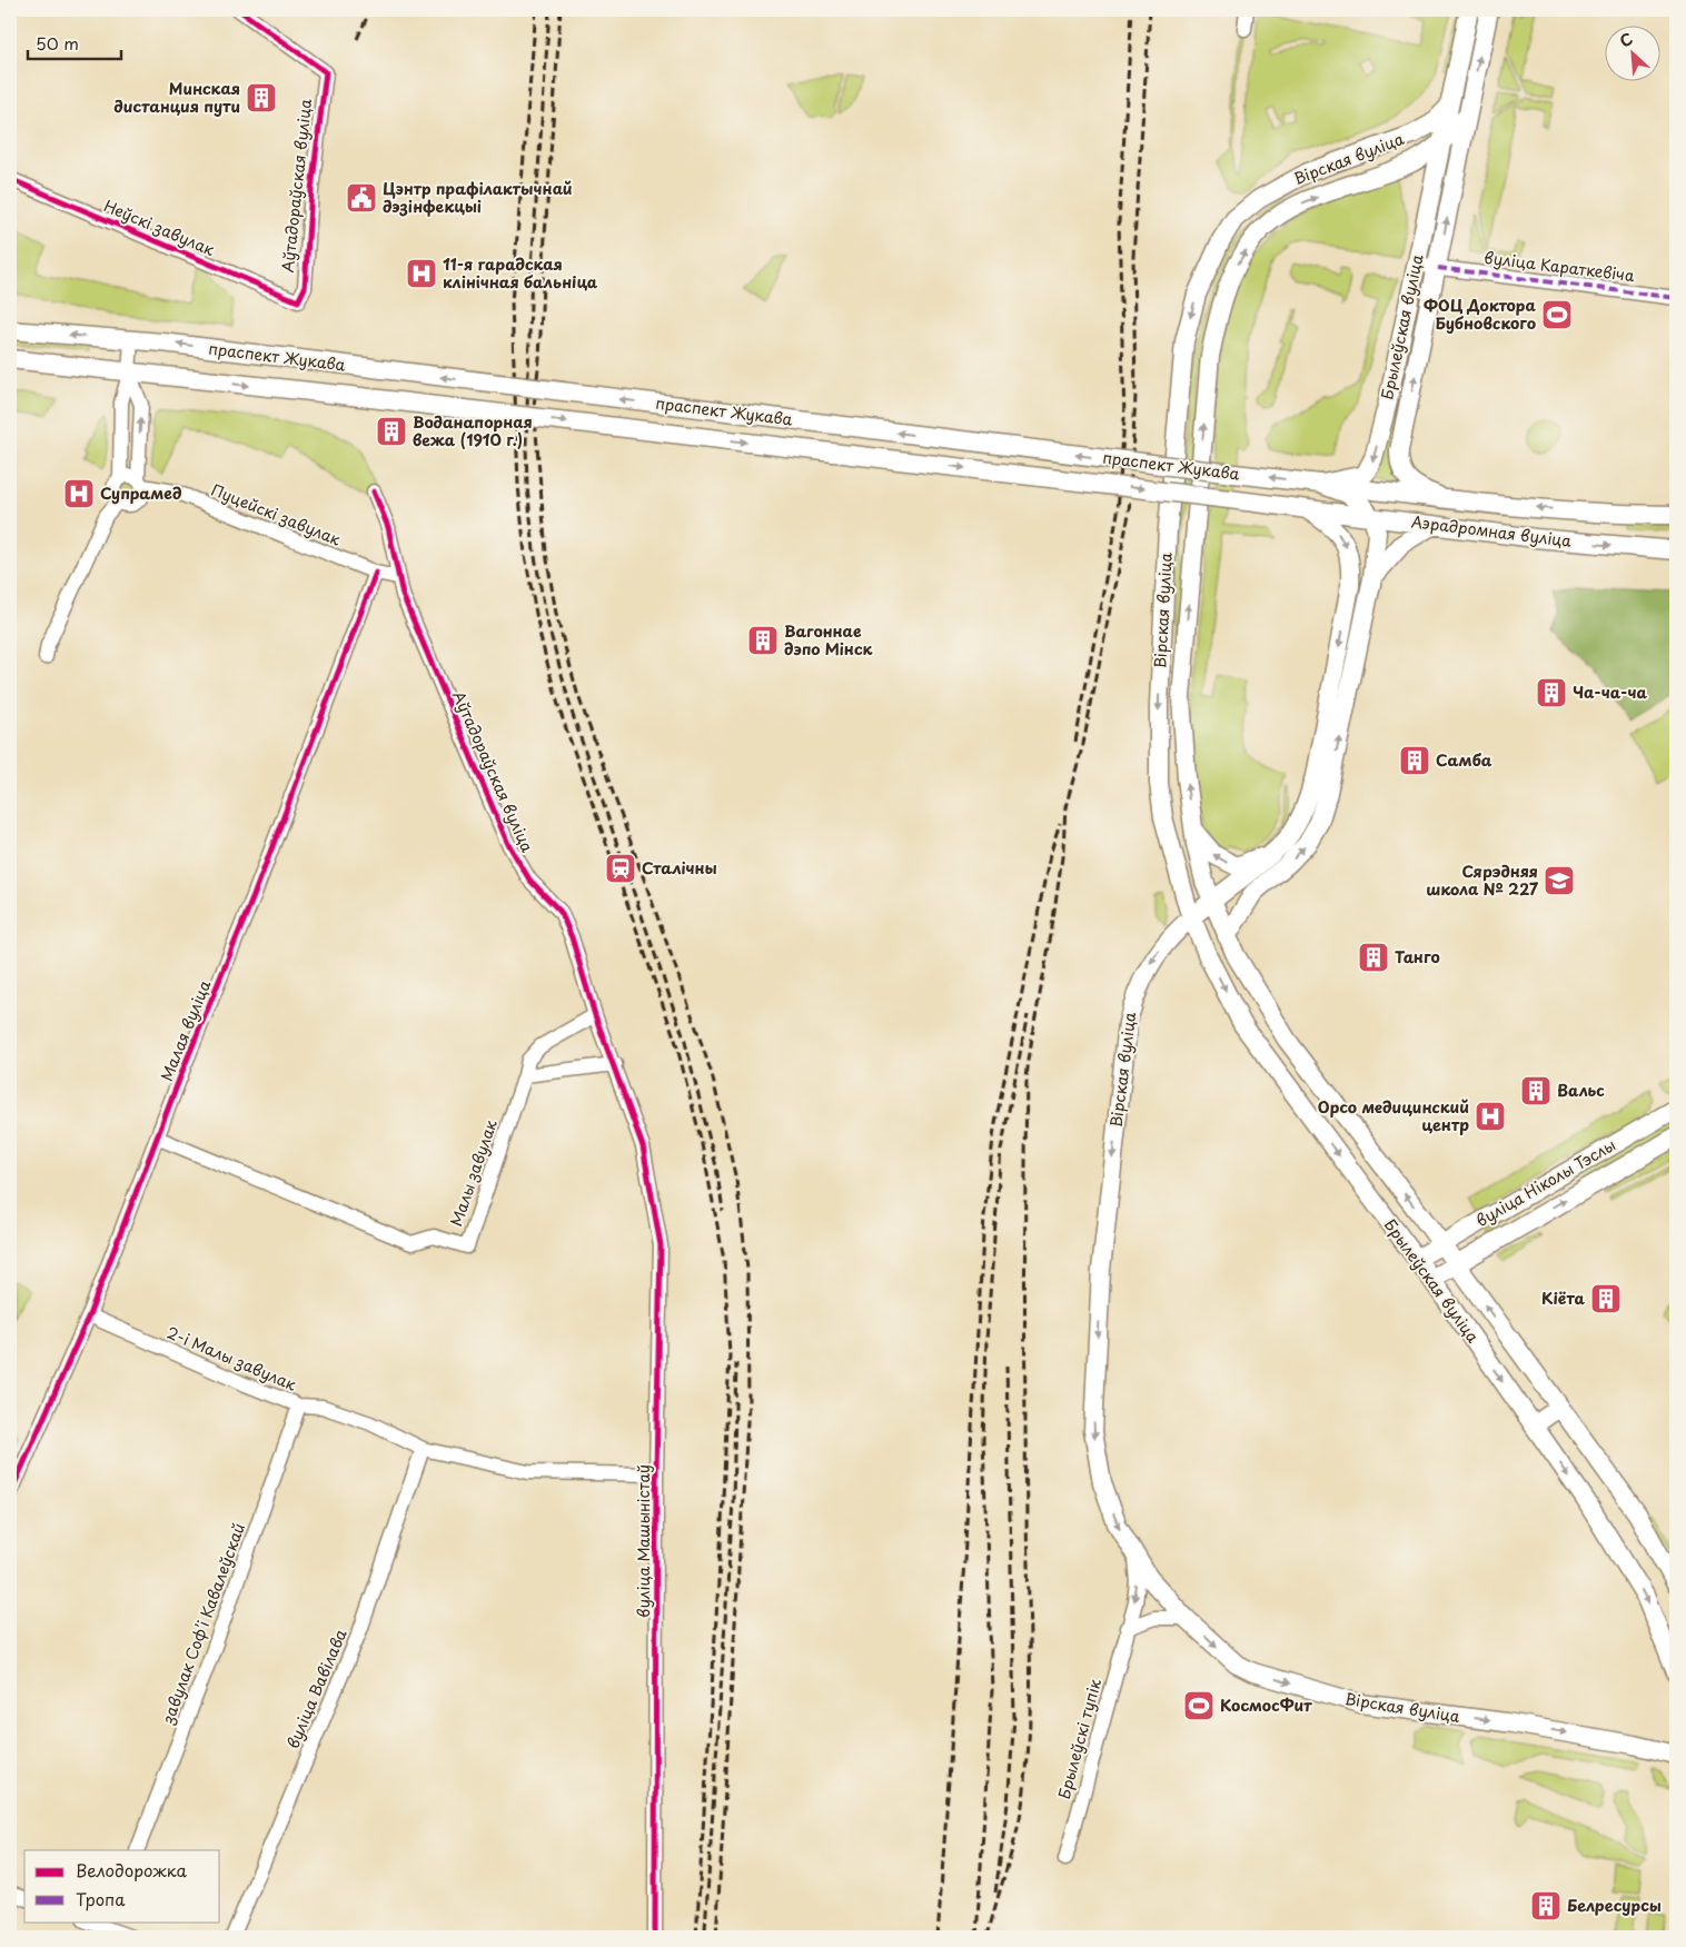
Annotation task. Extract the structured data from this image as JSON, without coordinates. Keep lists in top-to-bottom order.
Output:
{
  "streets": {
    "main road": [
      "Вірская вуліца",
      "Брылеўская вуліца",
      "праспект Жукава",
      "Аэрадромная вуліца",
      "вуліца Ніколы Тэслы"
    ],
    "street": [
      "Аўтадораўская вуліца",
      "Неўскі завулак",
      "вуліца Караткевіча",
      "Пуцейскі завулак",
      "Малая вуліца",
      "Малы завулак",
      "2-і Малы завулак",
      "вуліца Машыністаў",
      "завулак Софʼі Кавалеўскай",
      "вуліца Вавілава",
      "Брылеўскі тупік"
    ]
  },
  "crossings": [
    ["Вірская вуліца", "Брылеўская вуліца"],
    ["Вірская вуліца", "Брылеўскі тупік"],
    ["Аўтадораўская вуліца", "Неўскі завулак"],
    ["Аўтадораўская вуліца", "Пуцейскі завулак"],
    ["Аўтадораўская вуліца", "Малы завулак"],
    ["Аўтадораўская вуліца", "вуліца Машыністаў"],
    ["вуліца Караткевіча", "Брылеўская вуліца"],
    ["Брылеўская вуліца", "праспект Жукава"],
    ["Брылеўская вуліца", "Аэрадромная вуліца"],
    ["Брылеўская вуліца", "вуліца Ніколы Тэслы"],
    ["праспект Жукава", "Аэрадромная вуліца"],
    ["Пуцейскі завулак", "Малая вуліца"],
    ["Малая вуліца", "Малы завулак"],
    ["Малая вуліца", "2-і Малы завулак"],
    ["2-і Малы завулак", "вуліца Машыністаў"],
    ["2-і Малы завулак", "завулак Софʼі Кавалеўскай"],
    ["2-і Малы завулак", "вуліца Вавілава"]
  ],
  "places": {
    "building": [
      "Минская дистанция пути",
      "Воданапорная вежа (1910 г.)",
      "Вагоннае дэпо Мінск",
      "Ча-ча-ча",
      "Самба",
      "Танго",
      "Вальс",
      "Кіёта",
      "Белресурсы"
    ],
    "public building": ["Цэнтр прафілактычнай дэзінфекцыі"],
    "hospital": ["11-я гарадская клінічная бальніца", "Супрамед", "Орсо медицинский центр"],
    "sports": ["ФОЦ Доктора Бубновского", "КосмосФит"],
    "station": ["Сталічны"],
    "school or university": ["Сярэдняя школа № 227"]
  },
  "legend": ["Велодорожка", "Тропа"],
  "scale_bar": "50 m",
  "north": "top left"
}
